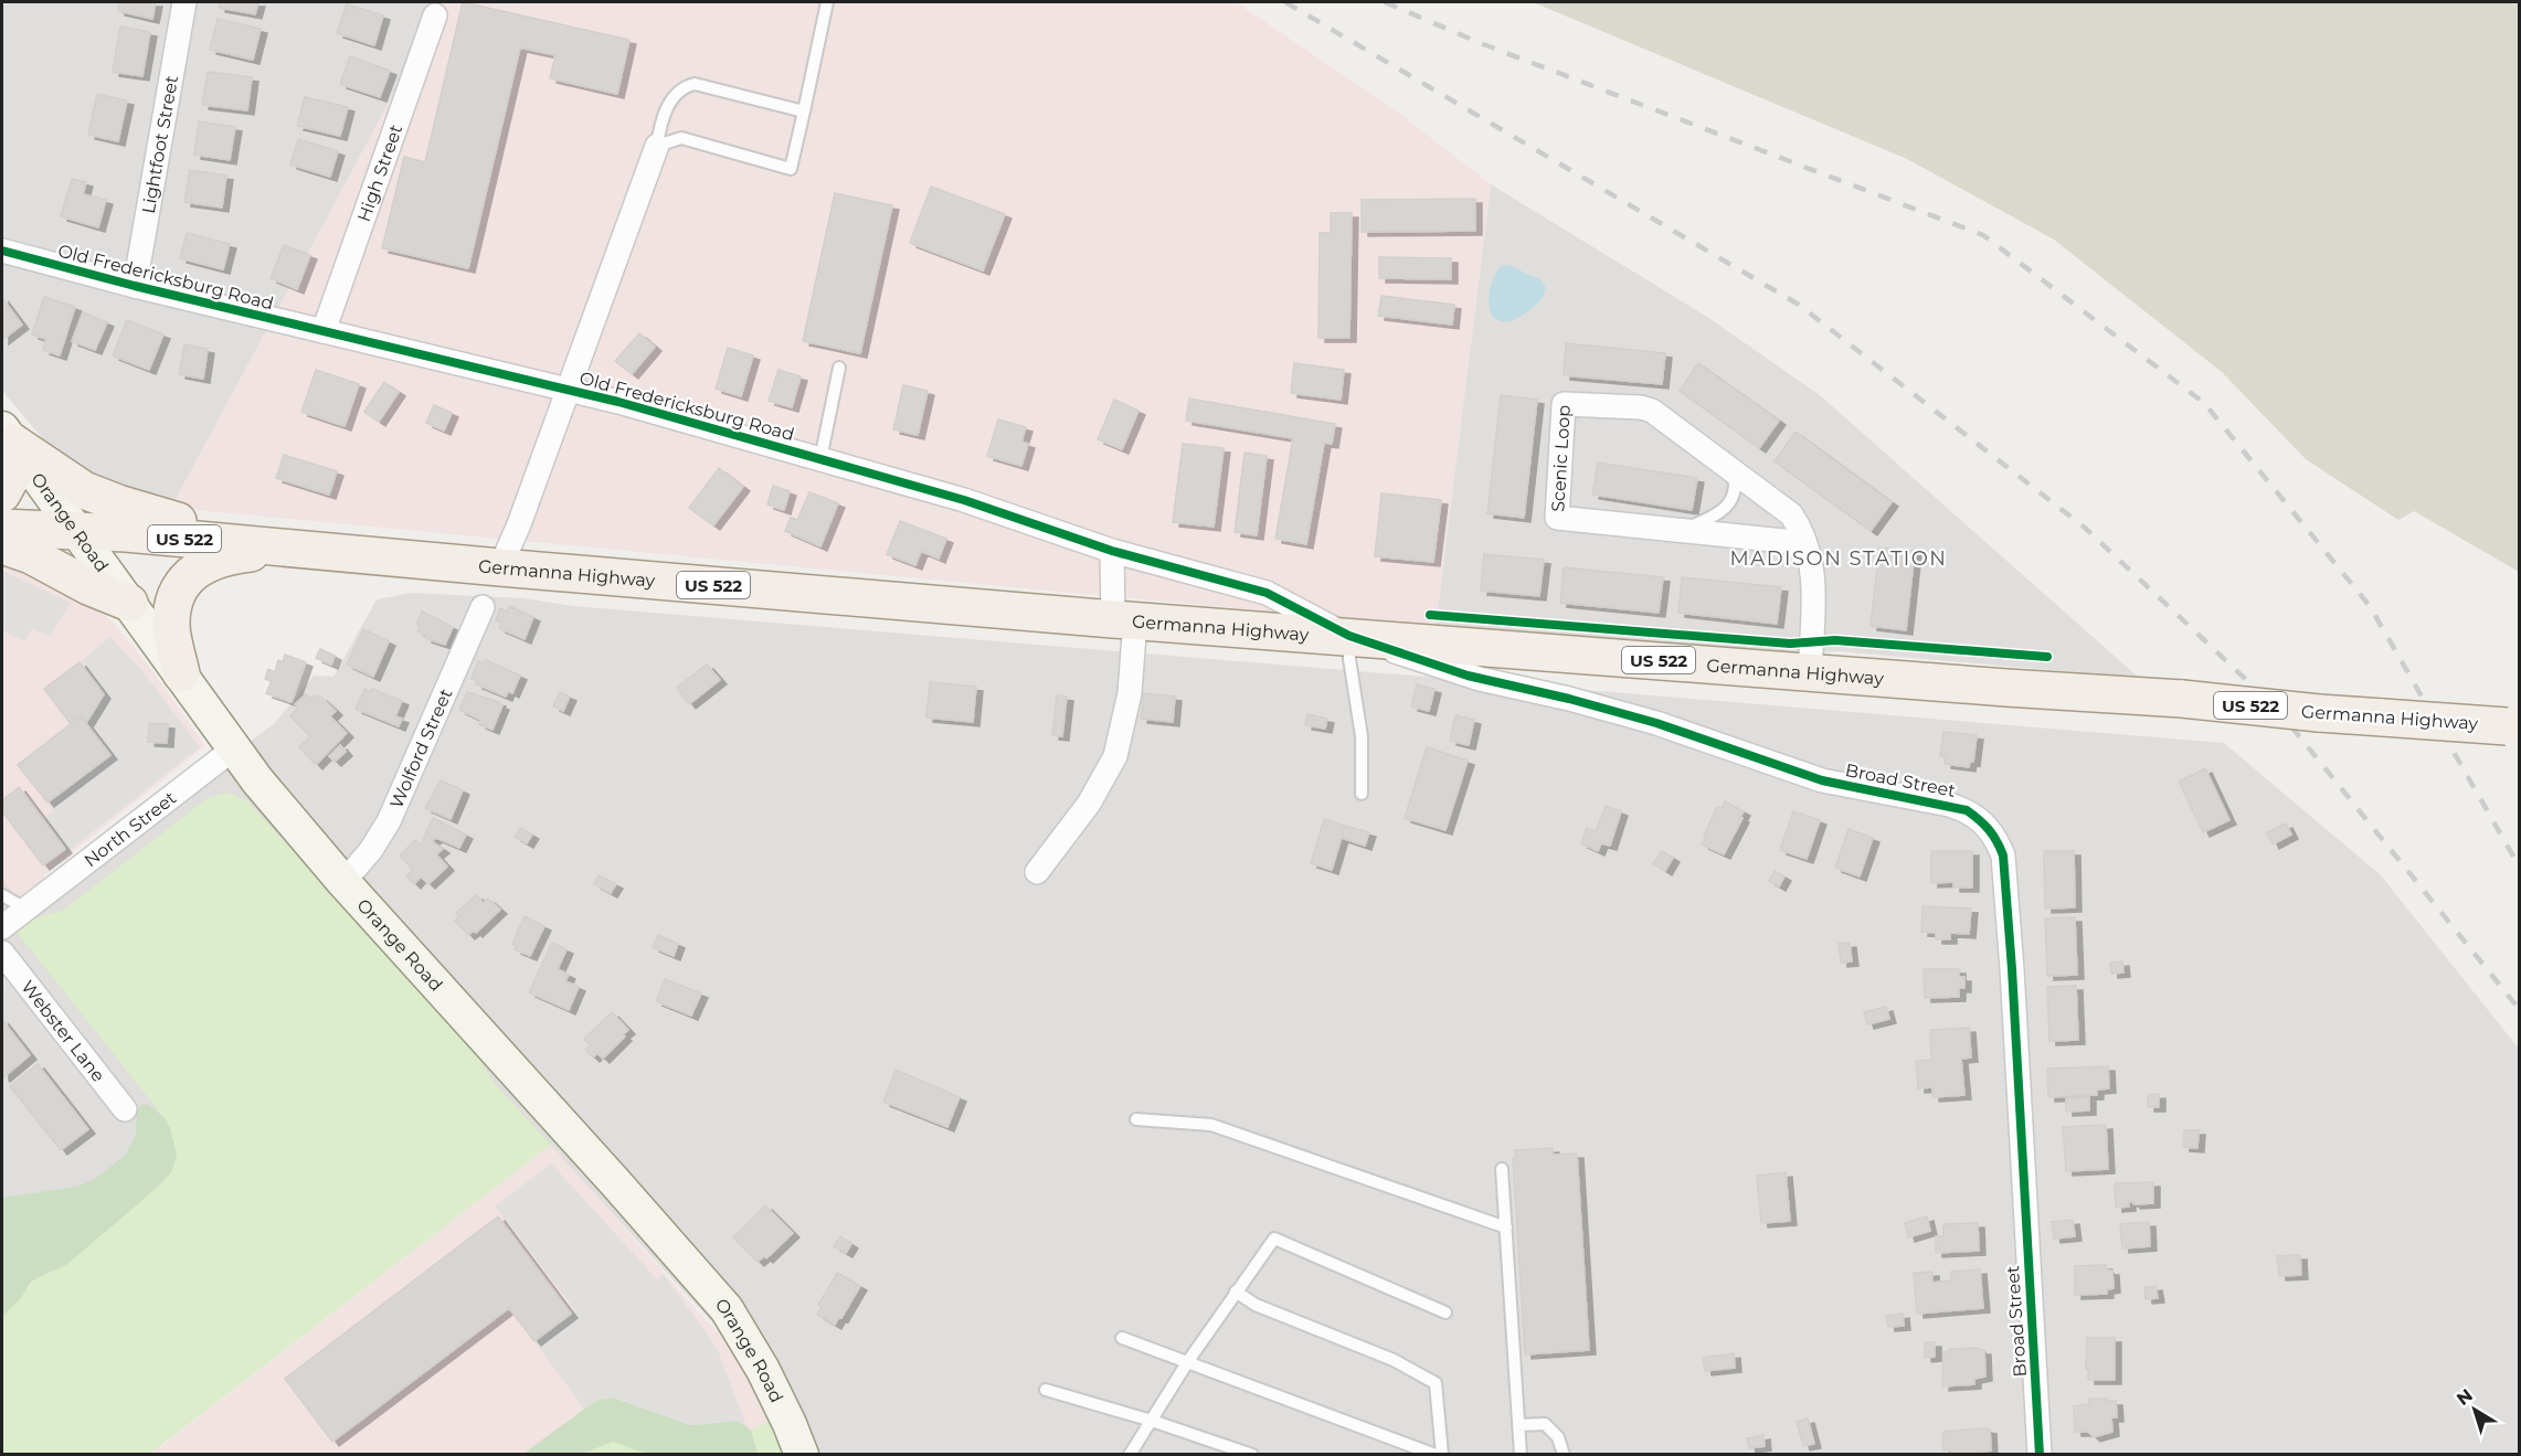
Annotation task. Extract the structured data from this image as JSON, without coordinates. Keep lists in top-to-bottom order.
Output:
{
  "streets": {
    "main road": ["Orange Road", "US 522", "Germanna Highway"],
    "street": [
      "Lightfoot Street",
      "High Street",
      "Old Fredericksburg Road",
      "Scenic Loop",
      "Wolford Street",
      "Broad Street",
      "North Street",
      "Webster Lane"
    ]
  },
  "crossings": [
    ["Lightfoot Street", "Old Fredericksburg Road"],
    ["High Street", "Old Fredericksburg Road"],
    ["Old Fredericksburg Road", "Germanna Highway"],
    ["Old Fredericksburg Road", "Broad Street"],
    ["Scenic Loop", "Germanna Highway"],
    ["Orange Road", "Germanna Highway"],
    ["Orange Road", "Wolford Street"],
    ["Orange Road", "North Street"],
    ["Germanna Highway", "Broad Street"]
  ],
  "districts": ["MADISON STATION"],
  "north": "top left"
}
